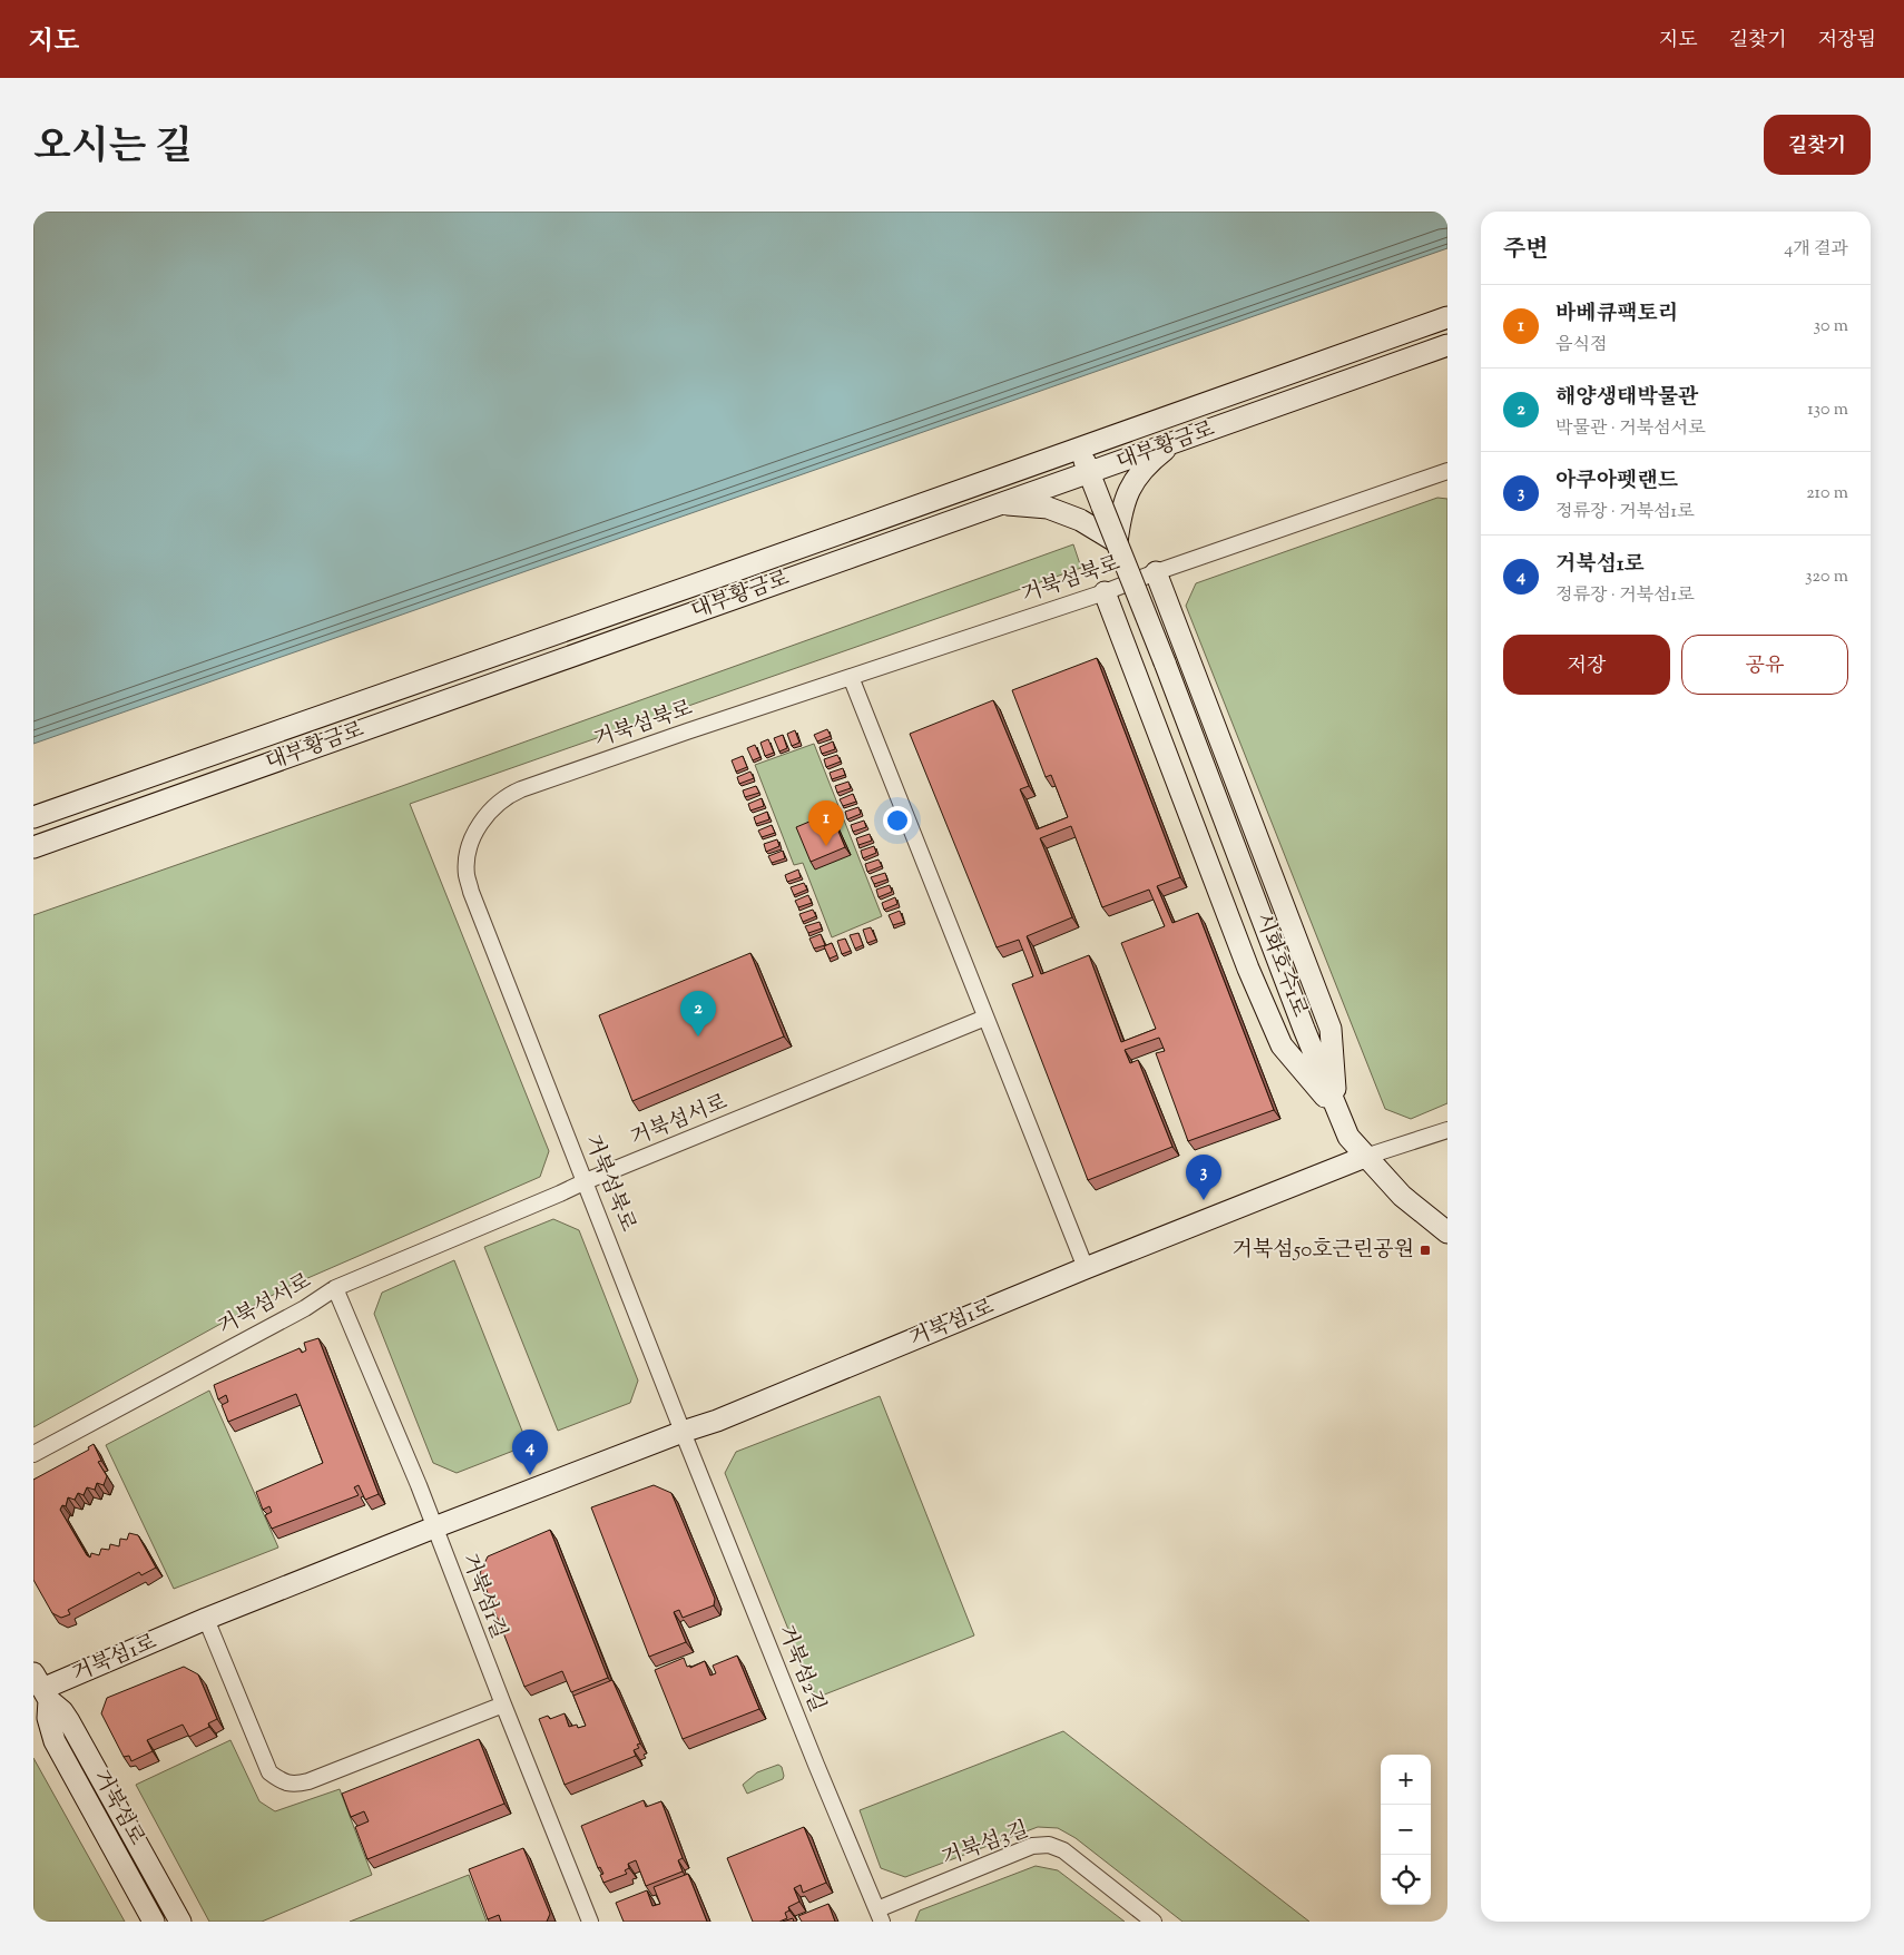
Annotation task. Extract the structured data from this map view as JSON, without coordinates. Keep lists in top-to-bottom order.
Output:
{
  "streets": {
    "main road": [
      "대부황금로",
      "시화호수1로",
      "거북섬1로",
      "거북섬로"
    ],
    "street": [
      "거북섬북로",
      "거북섬서로",
      "거북섬1길",
      "거북섬2길",
      "거북섬3길"
    ]
  },
  "crossings": [
    ["대부황금로", "시화호수1로"],
    ["거북섬북로", "거북섬서로"],
    ["거북섬북로", "거북섬1로"],
    ["거북섬북로", "거북섬2길"],
    ["시화호수1로", "거북섬1로"],
    ["거북섬서로", "거북섬1길"],
    ["거북섬1로", "거북섬1길"],
    ["거북섬1로", "거북섬2길"],
    ["거북섬1로", "거북섬로"],
    ["거북섬2길", "거북섬3길"]
  ],
  "places": {
    "transit": ["거북섬50호근린공원"]
  },
  "page": {
    "header": "지도",
    "nav": ["지도", "길찾기", "저장됨"],
    "title": "오시는 길",
    "buttons": [
      "길찾기",
      ["저장", "공유"]
    ],
    "heading": ["주변", "4개 결과"],
    "list": [
      {
        "mark": "1",
        "name": "바베큐팩토리",
        "note": "음식점",
        "value": "30 m"
      },
      {
        "mark": "2",
        "name": "해양생태박물관",
        "note": "박물관 · 거북섬서로",
        "value": "130 m"
      },
      {
        "mark": "3",
        "name": "아쿠아펫랜드",
        "note": "정류장 · 거북섬1로",
        "value": "210 m"
      },
      {
        "mark": "4",
        "name": "거북섬1로",
        "note": "정류장 · 거북섬1로",
        "value": "320 m"
      }
    ],
    "pins": [
      "1",
      "2",
      "3",
      "4"
    ],
    "map_buttons": ["+", "−"]
  }
}
